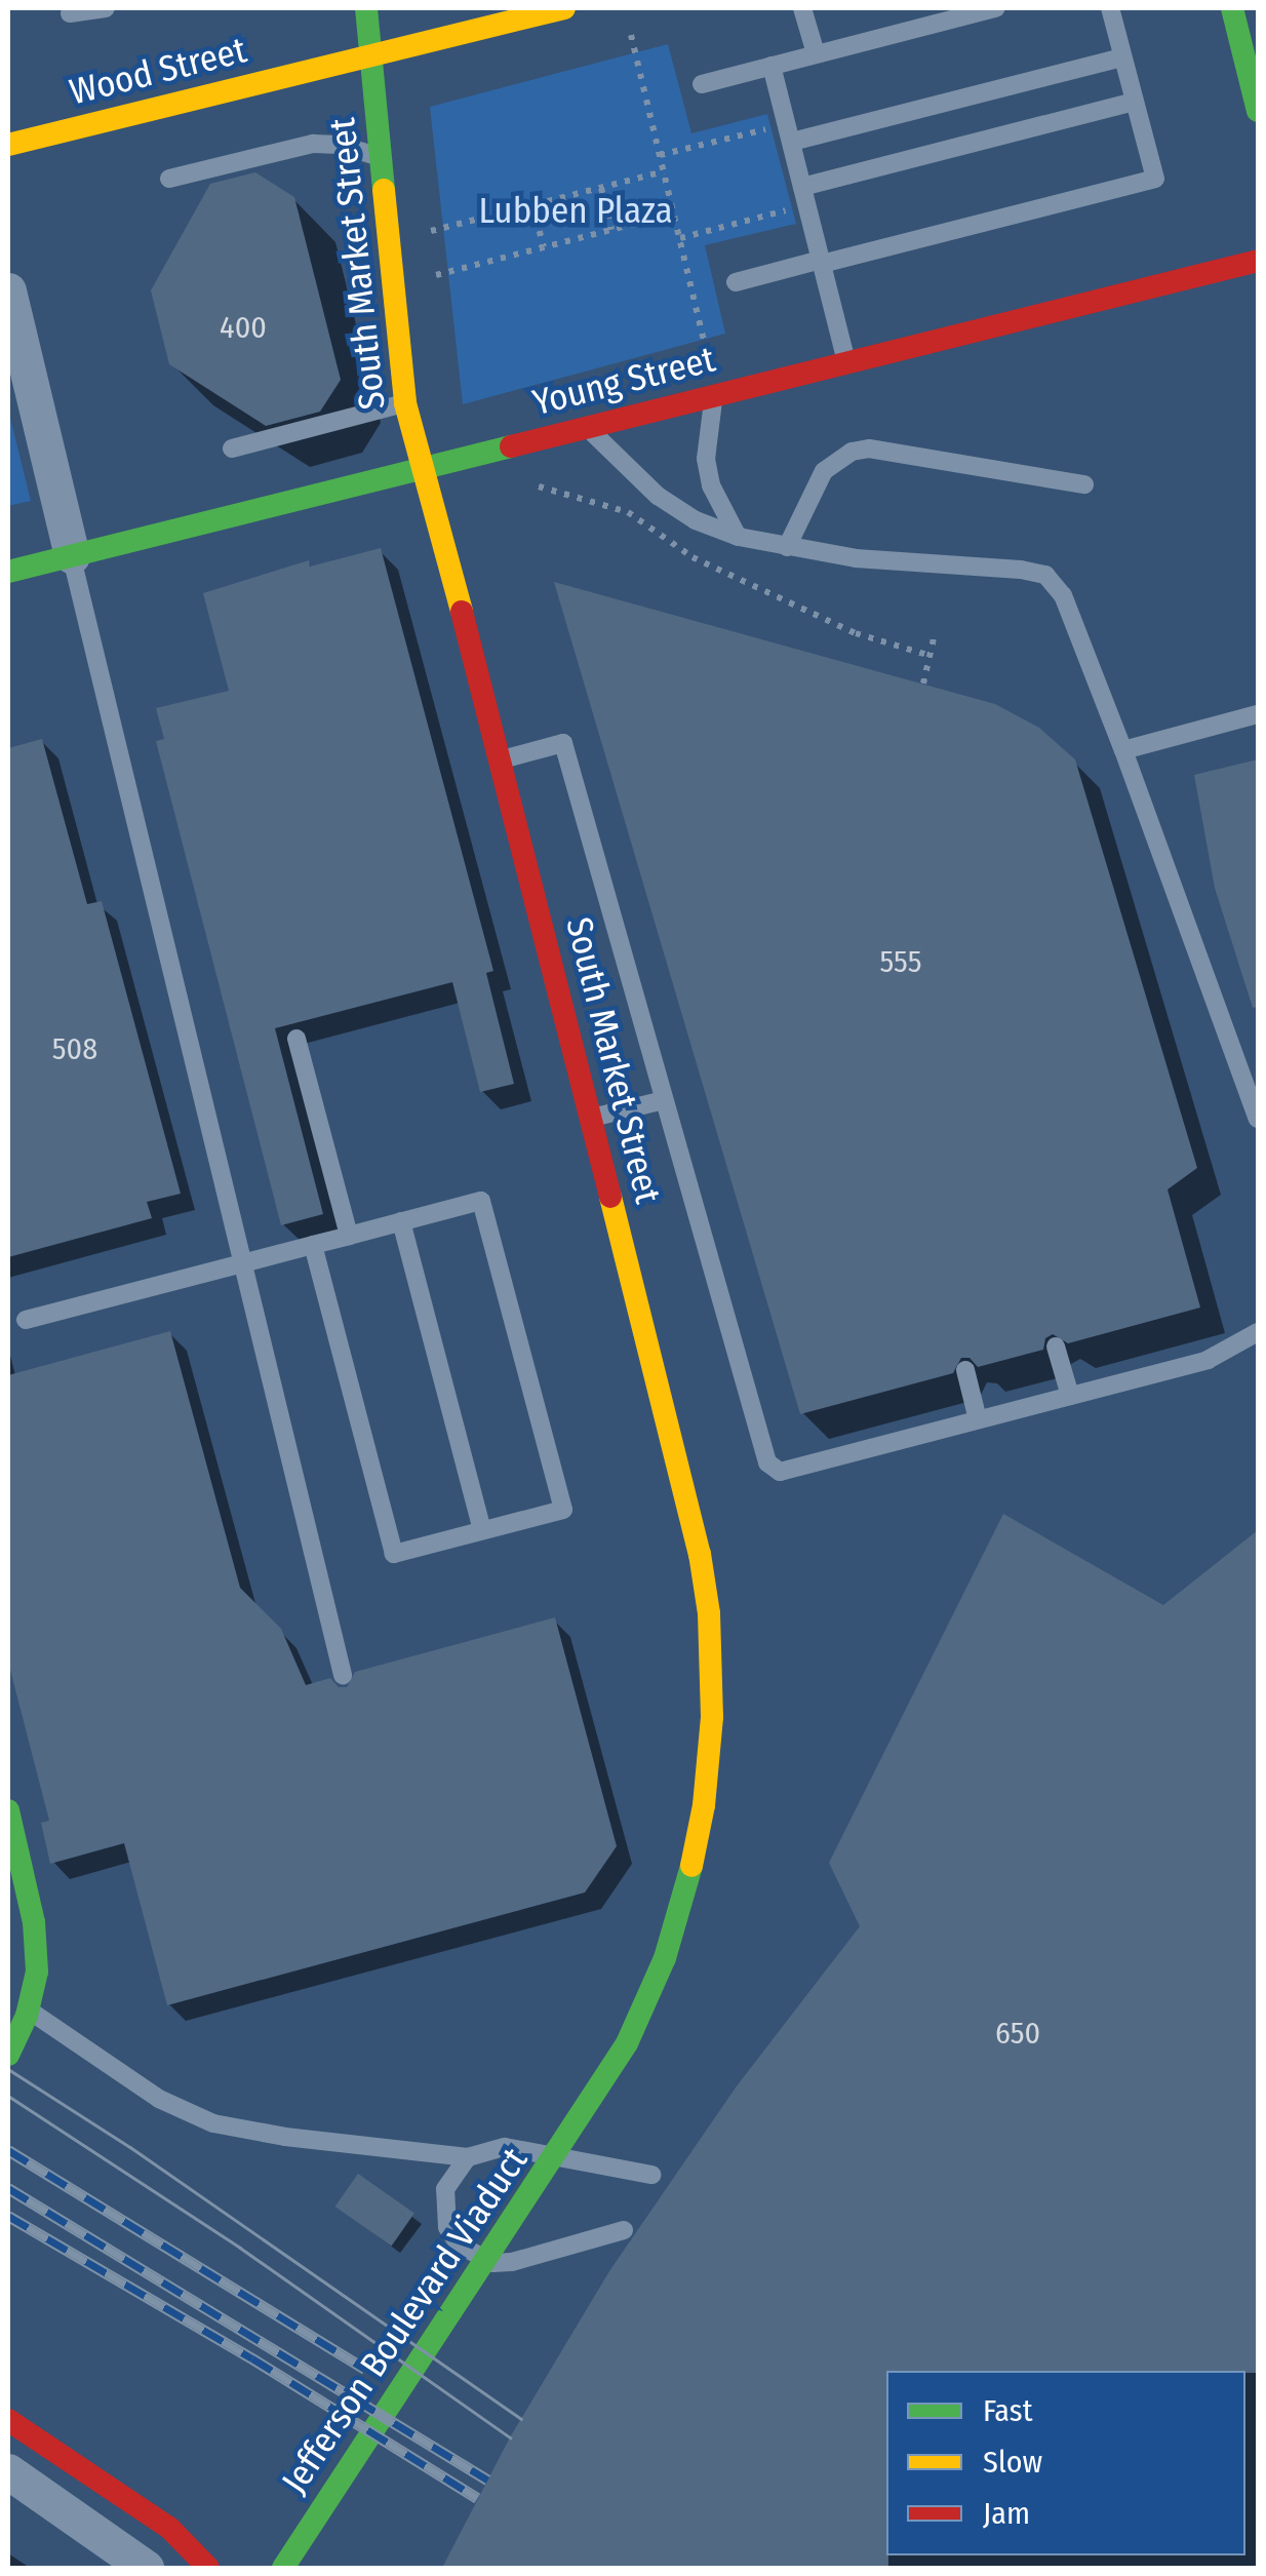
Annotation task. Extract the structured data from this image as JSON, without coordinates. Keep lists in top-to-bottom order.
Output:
{
  "streets": {
    "main road": [
      "Wood Street",
      "South Market Street",
      "Young Street",
      "Jefferson Boulevard Viaduct"
    ]
  },
  "crossings": [
    ["Wood Street", "South Market Street"],
    ["South Market Street", "Young Street"],
    ["South Market Street", "Jefferson Boulevard Viaduct"]
  ],
  "parks": ["Lubben Plaza"],
  "house_numbers": [
    "400",
    "555",
    "508",
    "650"
  ],
  "legend": ["Fast", "Slow", "Jam"]
}
